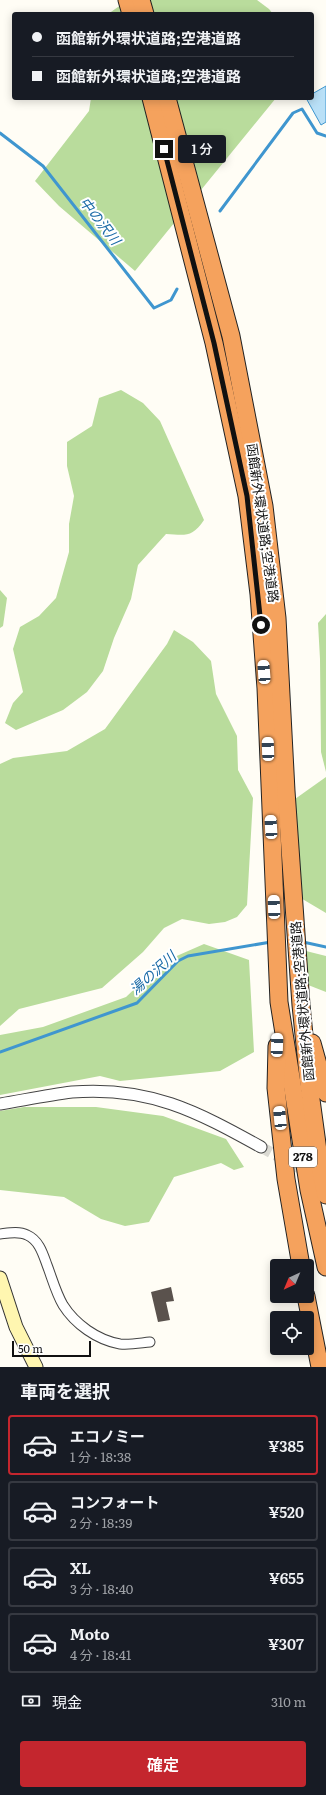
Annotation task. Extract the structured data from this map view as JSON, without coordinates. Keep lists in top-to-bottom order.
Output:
{
  "streets": {
    "highway": ["函館新外環状道路;空港道路", "278"]
  },
  "water": ["中の沢川", "湯の沢川"],
  "scale_bar": "50 m",
  "north": "bottom left",
  "page": {
    "banner": ["函館新外環状道路;空港道路", "函館新外環状道路;空港道路"],
    "bubble": "1 分",
    "scale": "50 m",
    "heading": "車両を選択",
    "list": [
      {
        "name": "エコノミー",
        "note": "1 分 · 18:38",
        "value": "¥385"
      },
      {
        "name": "コンフォート",
        "note": "2 分 · 18:39",
        "value": "¥520"
      },
      {
        "name": "XL",
        "note": "3 分 · 18:40",
        "value": "¥655"
      },
      {
        "name": "Moto",
        "note": "4 分 · 18:41",
        "value": "¥307"
      }
    ],
    "pay": ["現金", "310 m"],
    "buttons": "確定"
  }
}
